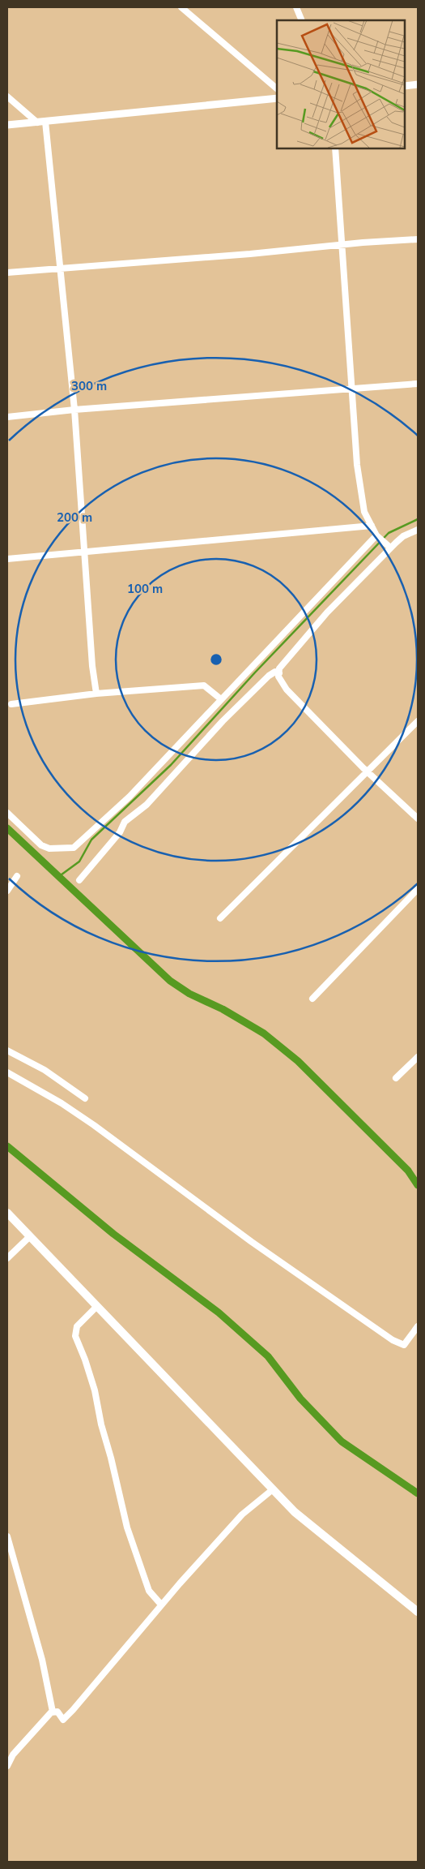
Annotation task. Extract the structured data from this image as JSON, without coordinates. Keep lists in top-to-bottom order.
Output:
{
  "rings": ["300 m", "200 m", "100 m"]
}
